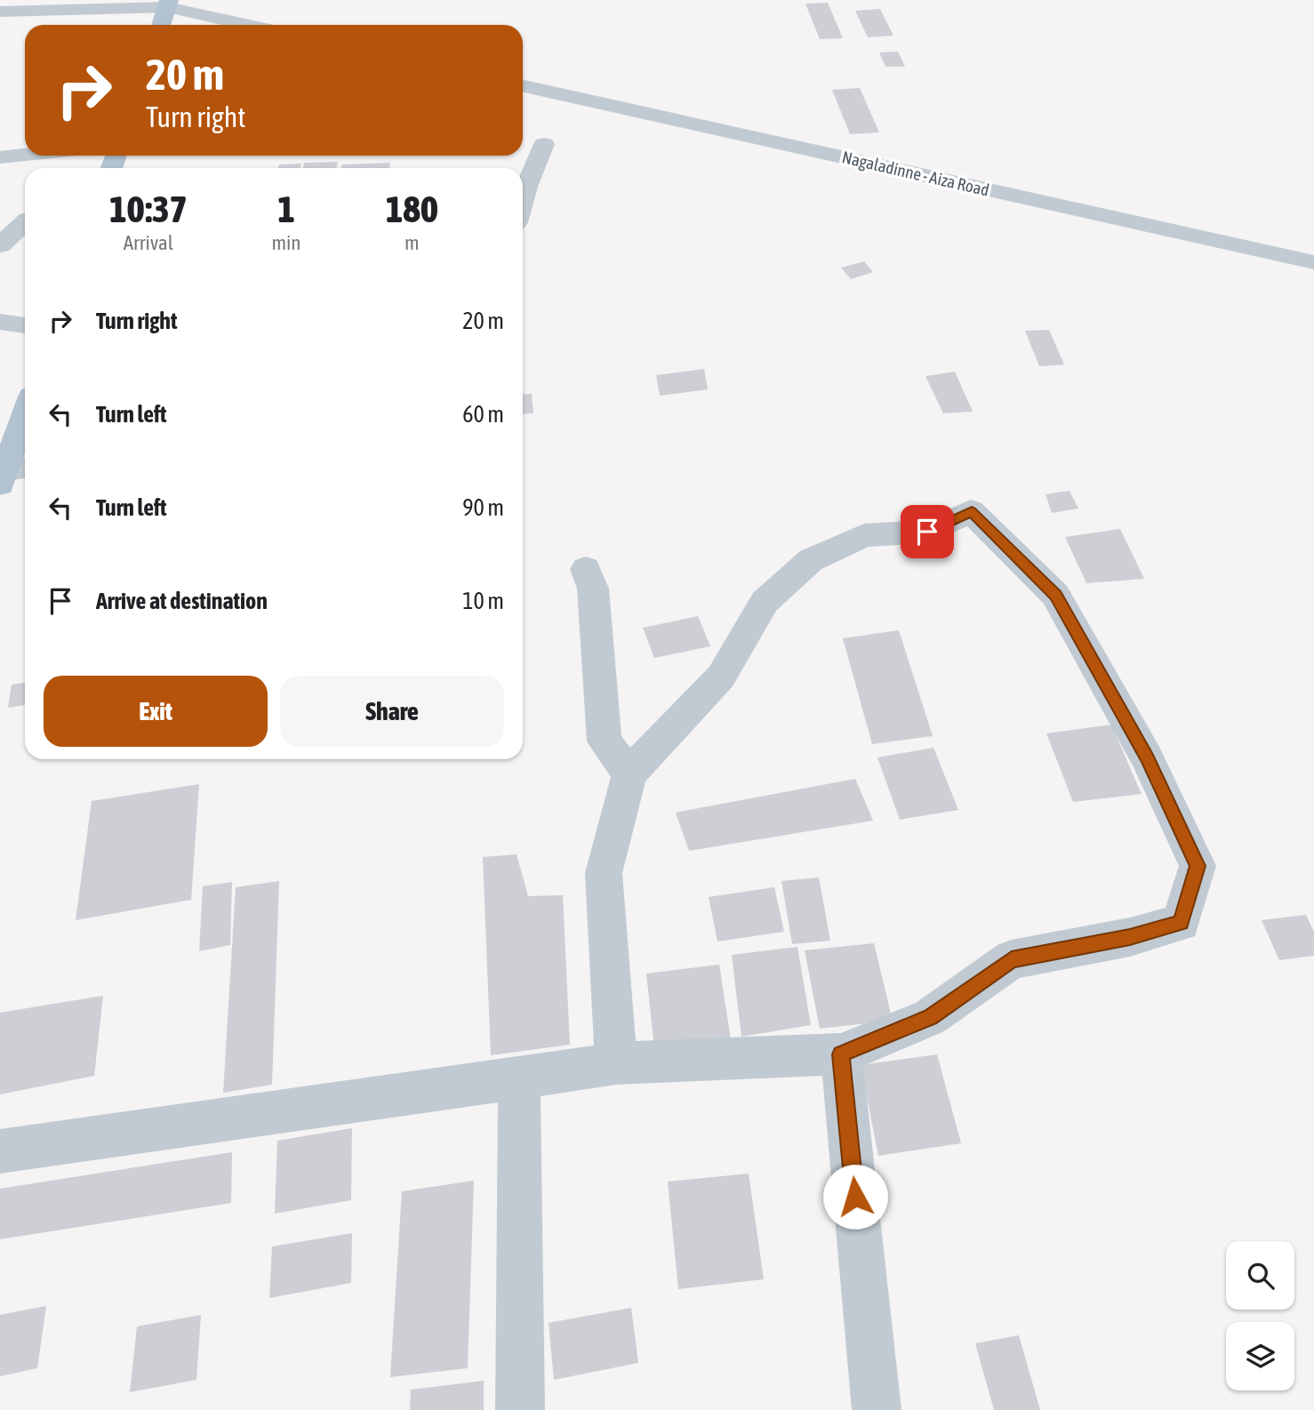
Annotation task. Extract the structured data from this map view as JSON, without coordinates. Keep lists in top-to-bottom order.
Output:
{
  "streets": {
    "street": ["Nagaladinne - Aiza Road"]
  },
  "page": {
    "turn": ["20 m", "Turn right"],
    "eta": [
      "10:37",
      "Arrival",
      "1",
      "min",
      "180",
      "m"
    ],
    "list": [
      {
        "name": "Turn right",
        "value": "20 m"
      },
      {
        "name": "Turn left",
        "value": "60 m"
      },
      {
        "name": "Turn left",
        "value": "90 m"
      },
      {
        "name": "Arrive at destination",
        "value": "10 m"
      }
    ],
    "buttons": ["Exit", "Share"]
  }
}
